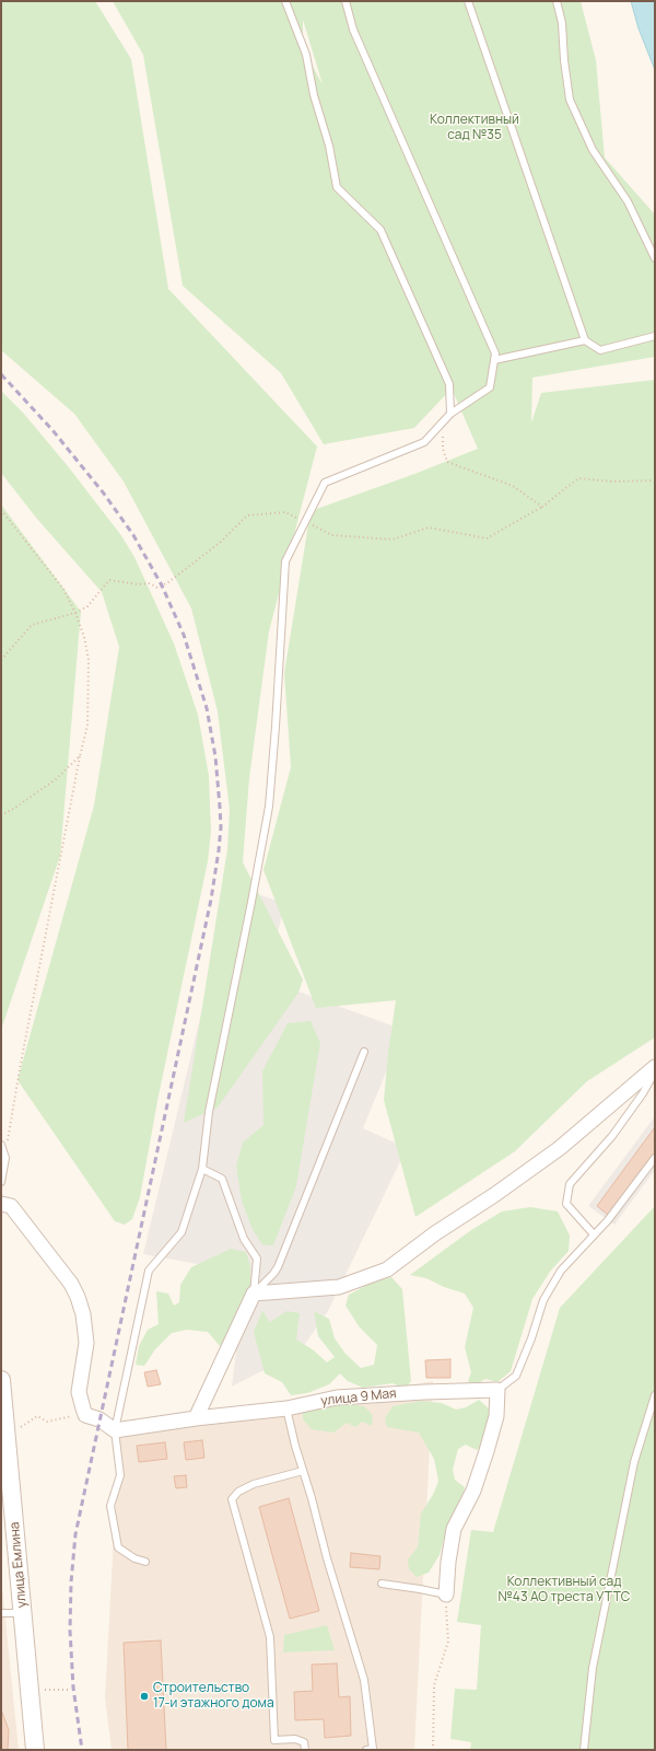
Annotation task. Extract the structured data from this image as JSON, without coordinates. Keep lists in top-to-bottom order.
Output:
{
  "streets": {
    "street": ["улица 9 Мая", "улица Емлина"]
  },
  "parks": ["Коллективный сад №35", "Коллективный сад №43 АО треста УТТС"],
  "places": ["Строительство 17-и этажного дома"]
}
